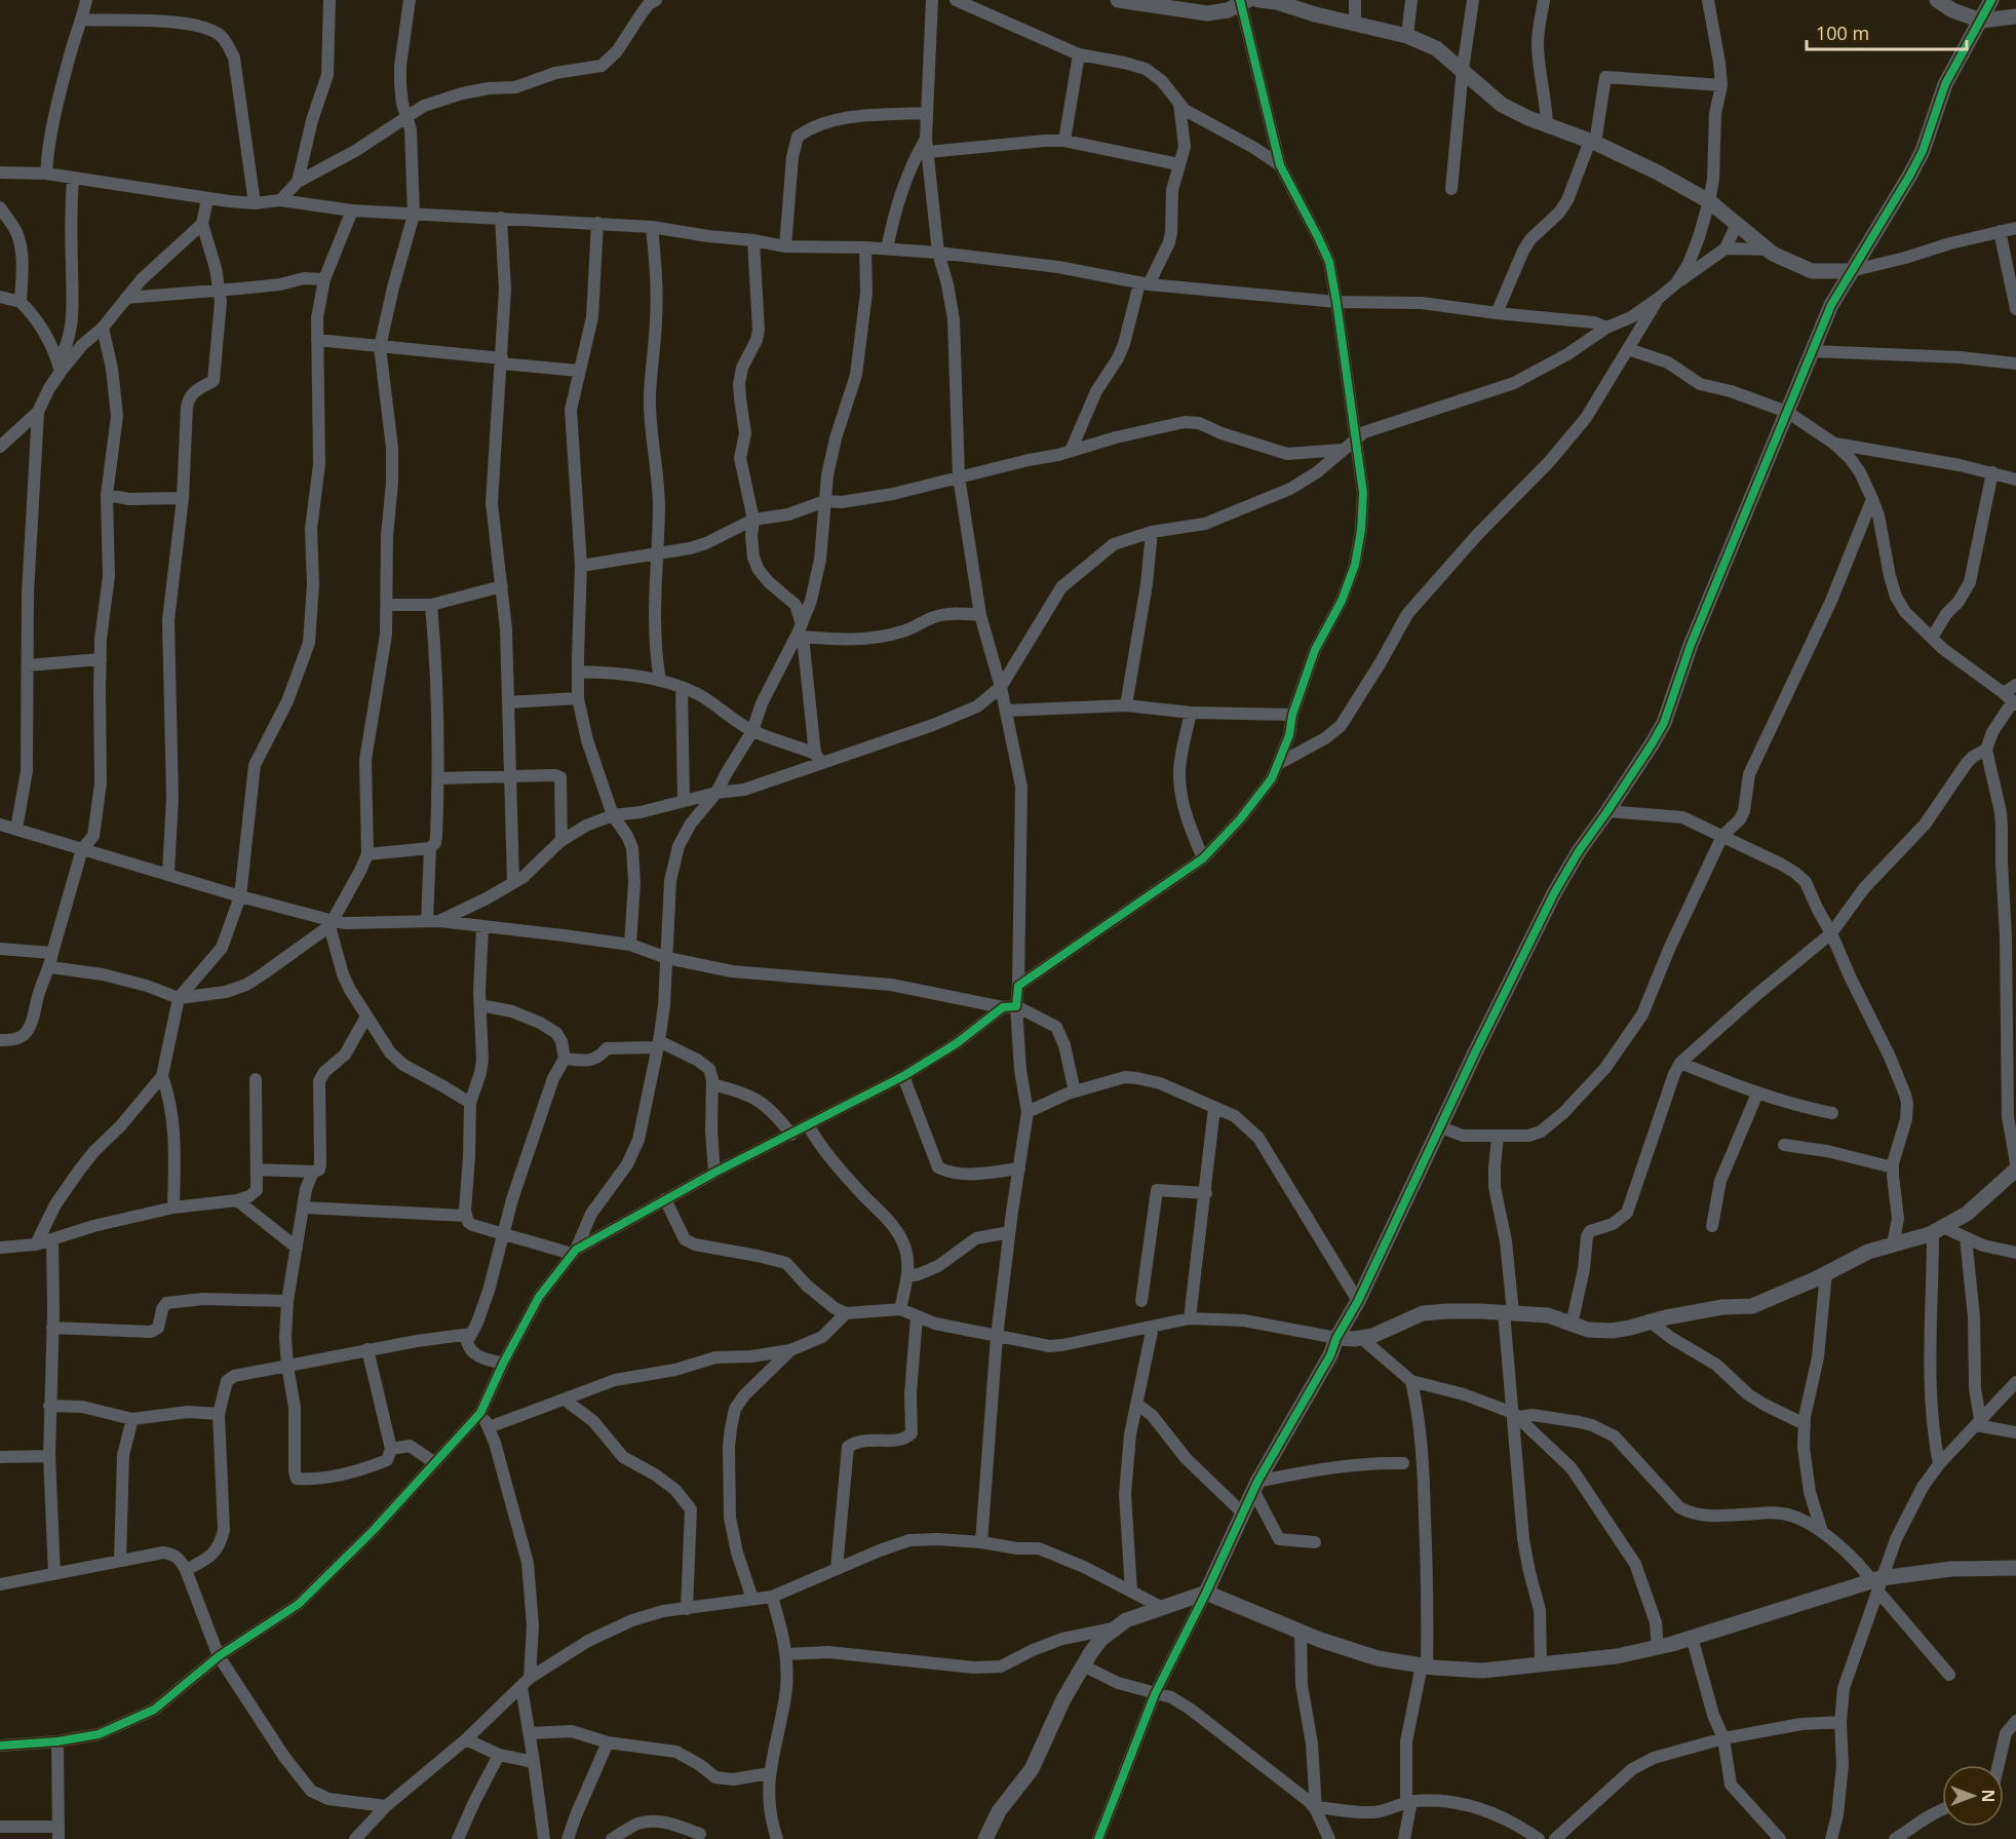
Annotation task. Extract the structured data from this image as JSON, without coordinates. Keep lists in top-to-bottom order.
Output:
{
  "scale_bar": "100 m",
  "north": "right"
}
